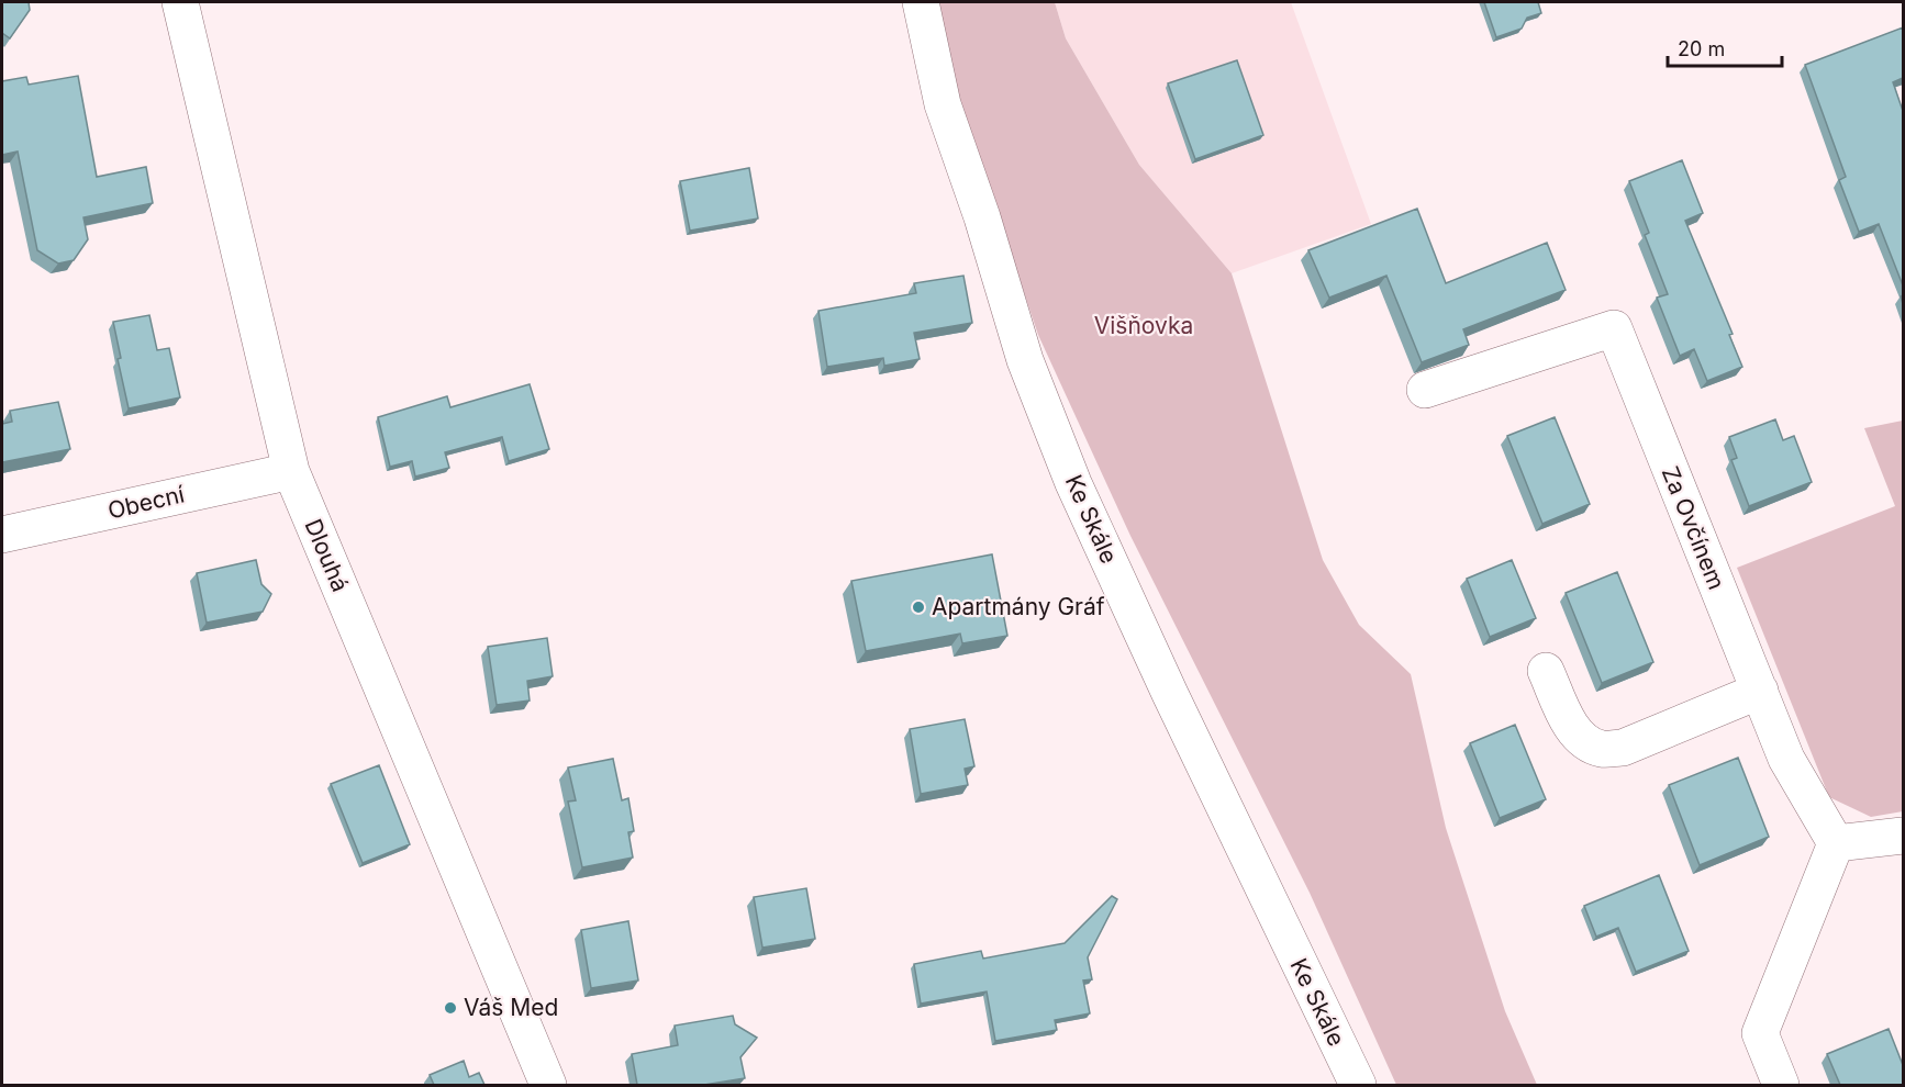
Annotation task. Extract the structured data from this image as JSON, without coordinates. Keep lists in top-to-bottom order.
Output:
{
  "streets": {
    "street": [
      "Obecní",
      "Ke Skále",
      "Za Ovčínem",
      "Dlouhá"
    ]
  },
  "crossings": [
    ["Obecní", "Dlouhá"]
  ],
  "parks": ["Višňovka"],
  "places": ["Apartmány Gráf", "Váš Med"],
  "scale_bar": "20 m"
}
